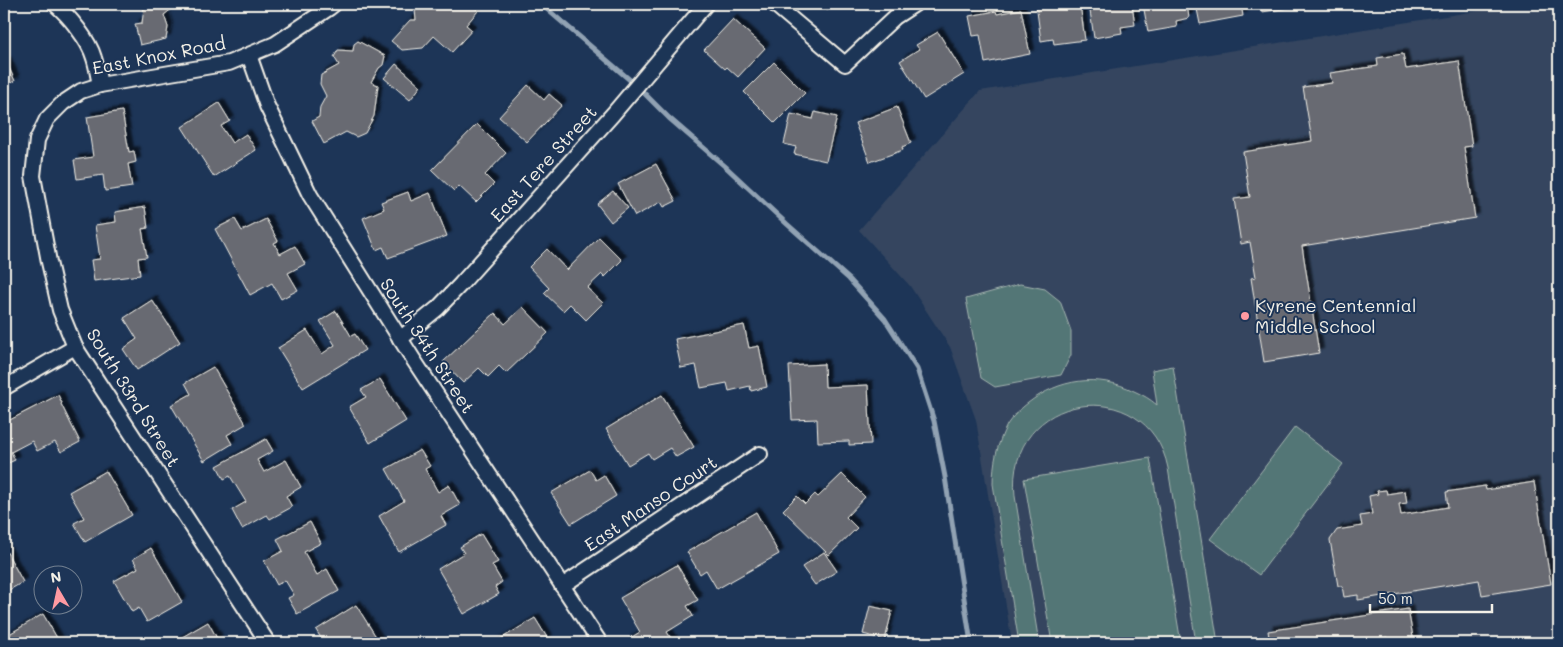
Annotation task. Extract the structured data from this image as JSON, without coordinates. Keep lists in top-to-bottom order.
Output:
{
  "streets": {
    "street": [
      "East Knox Road",
      "East Tere Street",
      "South 34th Street",
      "South 33rd Street",
      "East Manso Court"
    ]
  },
  "crossings": [
    ["East Knox Road", "South 34th Street"],
    ["East Knox Road", "South 33rd Street"],
    ["East Tere Street", "South 34th Street"],
    ["South 34th Street", "East Manso Court"]
  ],
  "places": ["Kyrene Centennial Middle School"],
  "scale_bar": "50 m",
  "north": "top"
}
